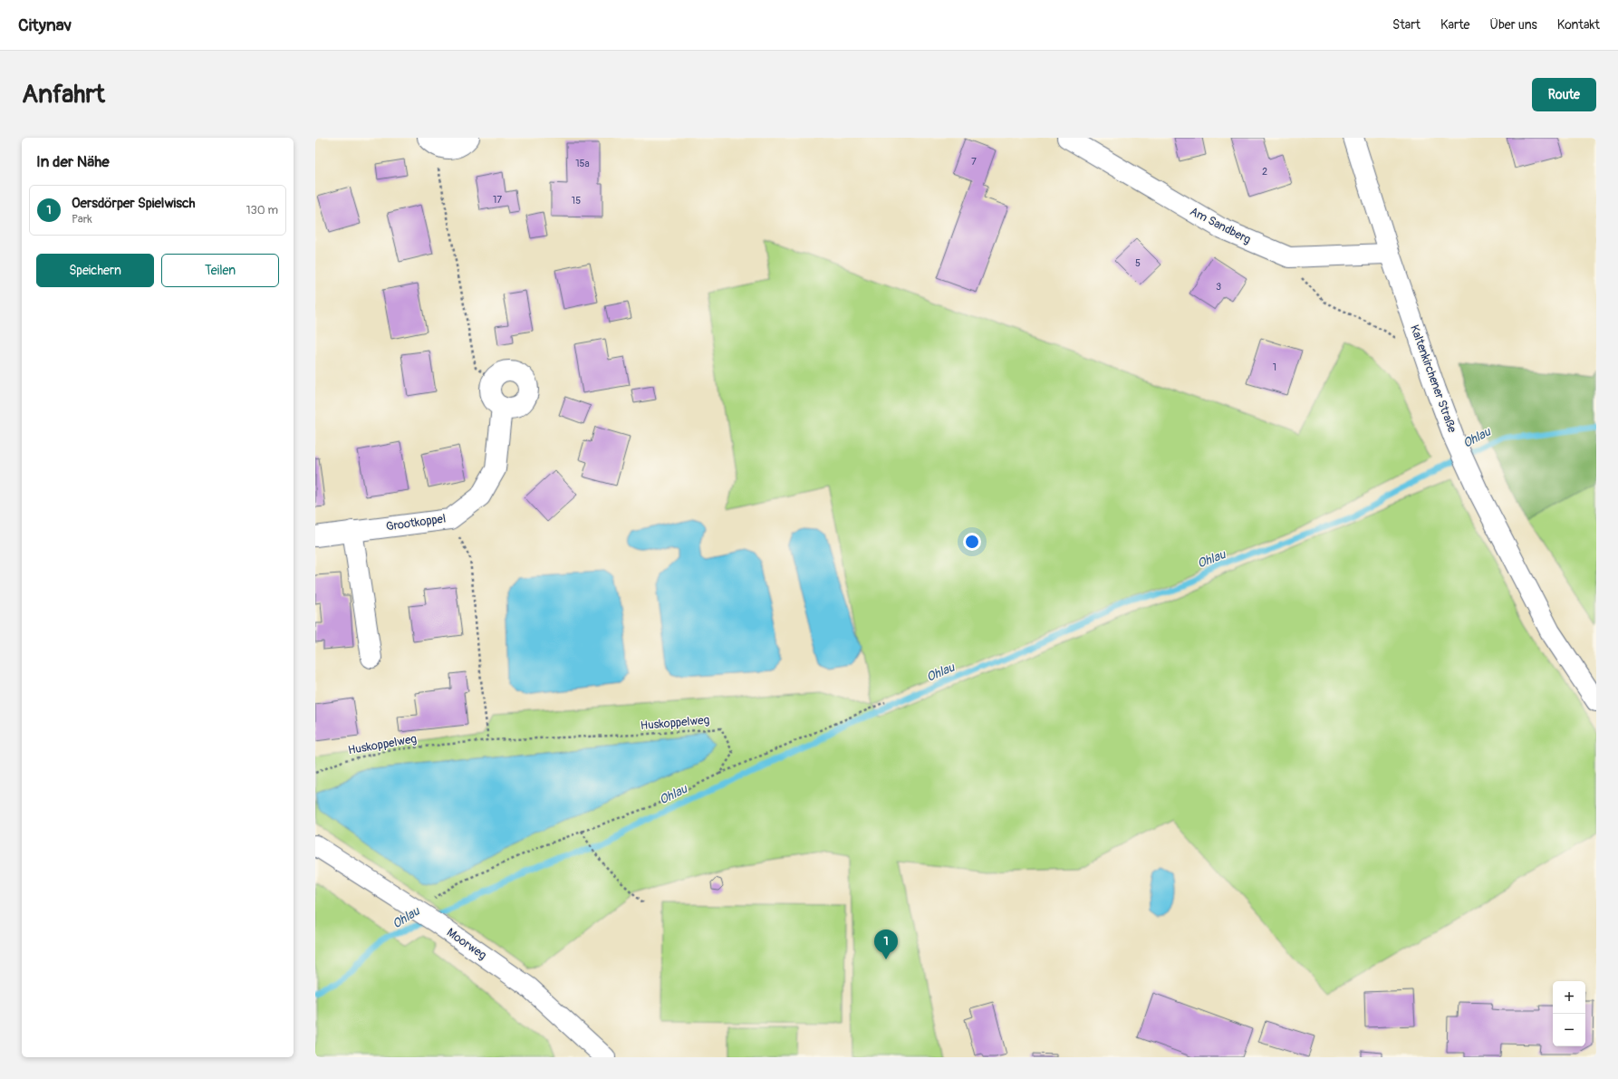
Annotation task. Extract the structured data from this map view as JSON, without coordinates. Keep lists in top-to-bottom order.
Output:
{
  "streets": {
    "street": [
      "Am Sandberg",
      "Kaltenkirchener Straße",
      "Grootkoppel",
      "Moorweg"
    ],
    "path": ["Huskoppelweg"]
  },
  "crossings": [
    ["Am Sandberg", "Kaltenkirchener Straße"]
  ],
  "water": ["Ohlau"],
  "house_numbers": [
    "7",
    "15a",
    "2",
    "17",
    "15",
    "5",
    "3",
    "1"
  ],
  "page": {
    "header": "Citynav",
    "nav": [
      "Start",
      "Karte",
      "Über uns",
      "Kontakt"
    ],
    "buttons": [
      "Route",
      ["Speichern", "Teilen"]
    ],
    "title": "Anfahrt",
    "heading": "In der Nähe",
    "list": [
      {
        "mark": "1",
        "name": "Oersdörper Spielwisch",
        "note": "Park",
        "value": "130 m"
      }
    ],
    "pins": "1",
    "map_buttons": ["+", "−"]
  }
}
